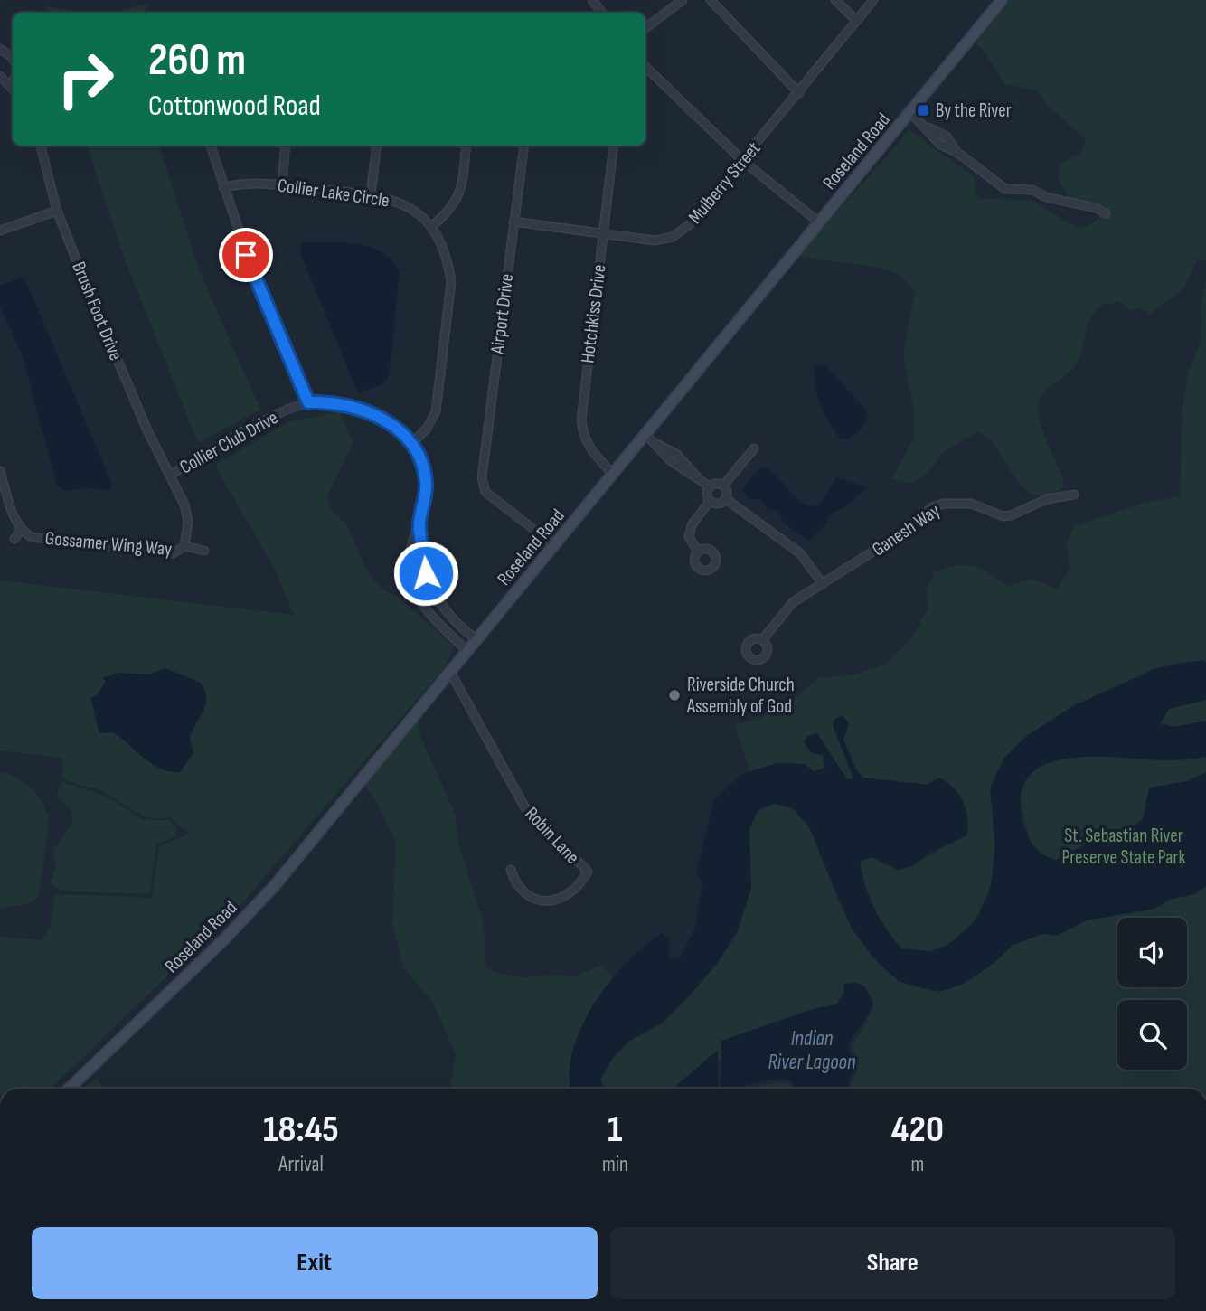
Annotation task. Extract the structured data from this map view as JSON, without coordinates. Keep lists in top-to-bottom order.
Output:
{
  "streets": {
    "main road": ["Roseland Road"],
    "street": [
      "Mulberry Street",
      "Collier Lake Circle",
      "Brush Foot Drive",
      "Airport Drive",
      "Hotchkiss Drive",
      "Collier Club Drive",
      "Ganesh Way",
      "Gossamer Wing Way",
      "Robin Lane"
    ]
  },
  "crossings": [
    ["Roseland Road", "Airport Drive"],
    ["Roseland Road", "Hotchkiss Drive"],
    ["Roseland Road", "Collier Club Drive"],
    ["Roseland Road", "Robin Lane"],
    ["Mulberry Street", "Airport Drive"],
    ["Mulberry Street", "Hotchkiss Drive"],
    ["Collier Lake Circle", "Collier Club Drive"],
    ["Brush Foot Drive", "Collier Club Drive"],
    ["Brush Foot Drive", "Gossamer Wing Way"],
    ["Collier Club Drive", "Gossamer Wing Way"]
  ],
  "water": ["Indian River Lagoon"],
  "parks": ["St. Sebastian River Preserve State Park"],
  "places": {
    "transit": ["By the River"],
    "other": ["Riverside Church Assembly of God"]
  },
  "page": {
    "turn": ["260 m", "Cottonwood Road"],
    "eta": [
      "18:45",
      "Arrival",
      "1",
      "min",
      "420",
      "m"
    ],
    "buttons": ["Exit", "Share"]
  }
}
